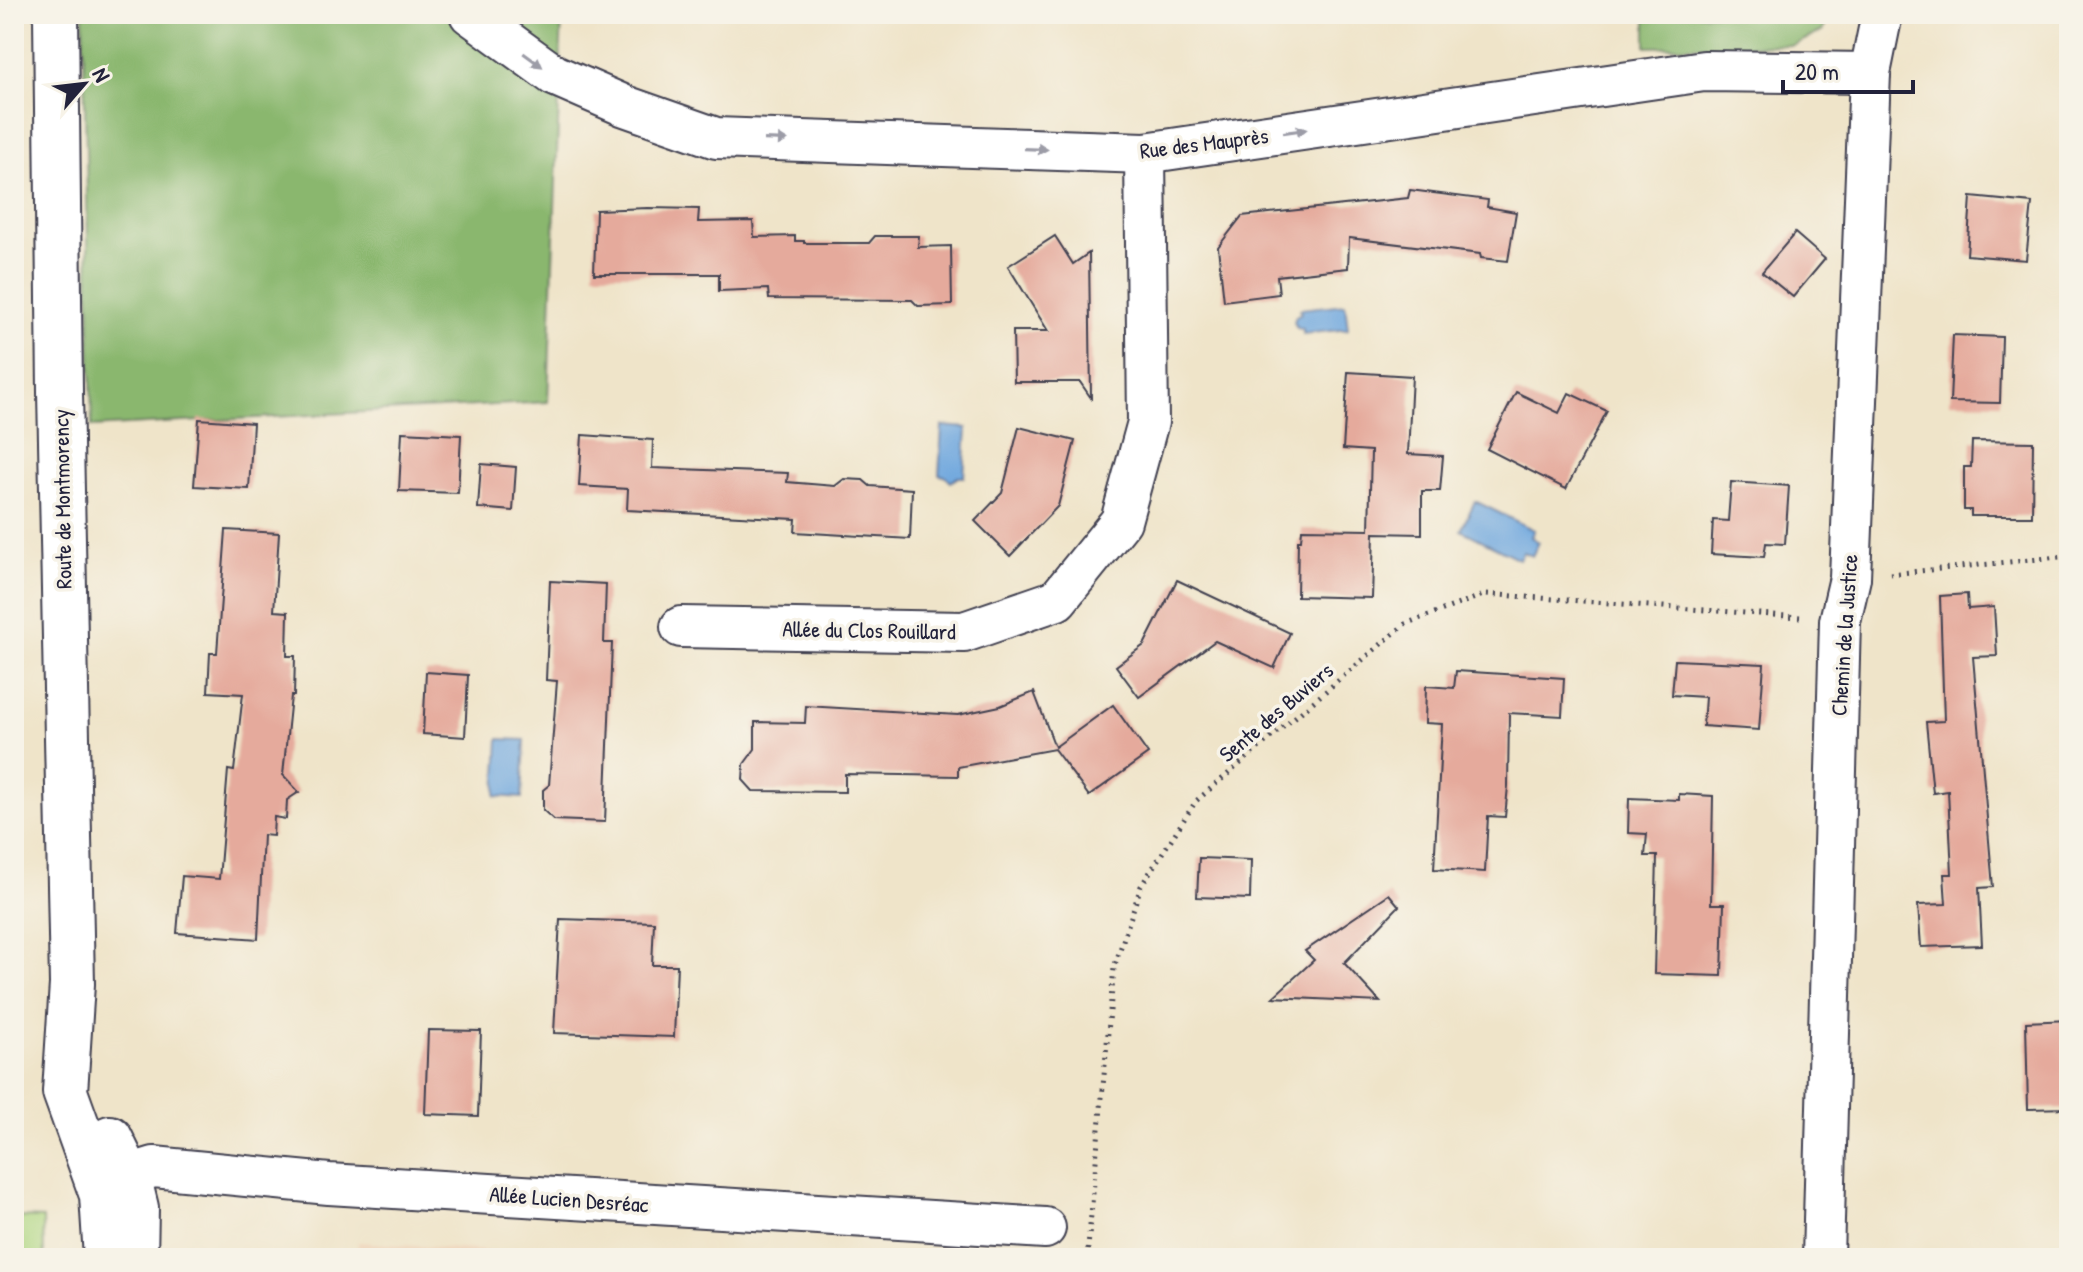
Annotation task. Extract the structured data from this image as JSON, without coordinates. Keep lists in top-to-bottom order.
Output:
{
  "streets": {
    "street": [
      "Rue des Mauprès",
      "Route de Montmorency",
      "Allée du Clos Rouillard",
      "Chemin de la Justice",
      "Allée Lucien Desréac"
    ],
    "path": ["Sente des Buviers"]
  },
  "crossings": [
    ["Rue des Mauprès", "Allée du Clos Rouillard"],
    ["Rue des Mauprès", "Chemin de la Justice"],
    ["Route de Montmorency", "Allée Lucien Desréac"],
    ["Chemin de la Justice", "Sente des Buviers"]
  ],
  "one_way": ["Rue des Mauprès"],
  "scale_bar": "20 m",
  "north": "top right"
}
